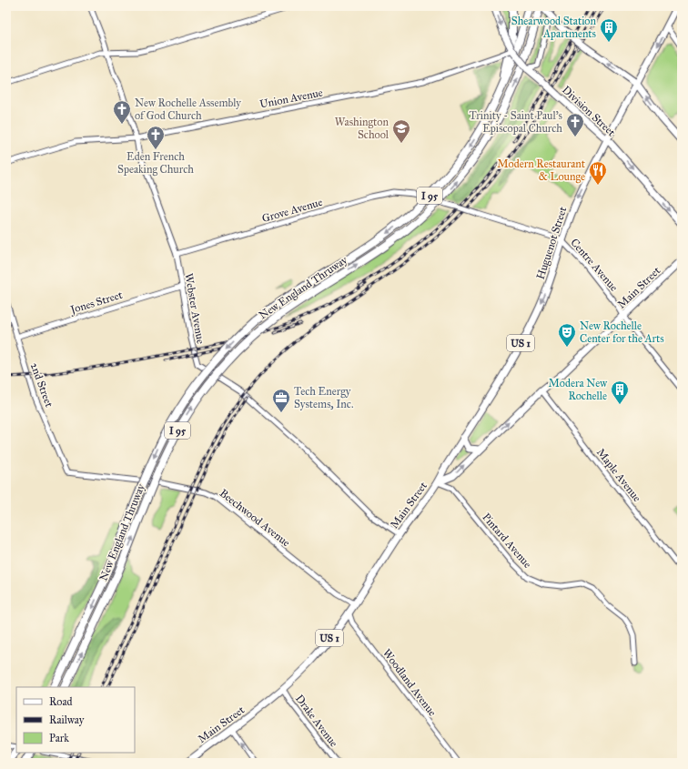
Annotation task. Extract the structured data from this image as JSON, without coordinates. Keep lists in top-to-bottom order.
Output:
{
  "streets": {
    "highway": ["I 95", "New England Thruway"],
    "main road": [
      "Division Street",
      "Huguenot Street",
      "Main Street",
      "US 1"
    ],
    "street": [
      "Union Avenue",
      "Grove Avenue",
      "Centre Avenue",
      "Jones Street",
      "Webster Avenue",
      "2nd Street",
      "Maple Avenue",
      "Beechwood Avenue",
      "Pintard Avenue",
      "Woodland Avenue",
      "Drake Avenue"
    ]
  },
  "crossings": [
    ["Union Avenue", "Division Street"],
    ["Union Avenue", "Webster Avenue"],
    ["Division Street", "Huguenot Street"],
    ["Grove Avenue", "Centre Avenue"],
    ["Grove Avenue", "Webster Avenue"],
    ["Huguenot Street", "Centre Avenue"],
    ["Huguenot Street", "Main Street"],
    ["Huguenot Street", "Pintard Avenue"],
    ["Centre Avenue", "Main Street"],
    ["Main Street", "Webster Avenue"],
    ["Main Street", "Maple Avenue"],
    ["Main Street", "Beechwood Avenue"],
    ["Main Street", "Pintard Avenue"],
    ["Main Street", "Woodland Avenue"],
    ["Main Street", "Drake Avenue"],
    ["Jones Street", "Webster Avenue"],
    ["Jones Street", "2nd Street"],
    ["2nd Street", "Beechwood Avenue"]
  ],
  "one_way": ["Huguenot Street"],
  "places": {
    "building": ["Shearwood Station Apartments", "Modera New Rochelle"],
    "church": ["New Rochelle Assembly of God Church", "Trinity - Saint Paul's Episcopal Church", "Eden French Speaking Church"],
    "school or university": ["Washington School"],
    "restaurant": ["Modern Restaurant & Lounge"],
    "theatre": ["New Rochelle Center for the Arts"],
    "office": ["Tech Energy Systems, Inc."]
  },
  "legend": ["Road", "Railway", "Park"]
}
